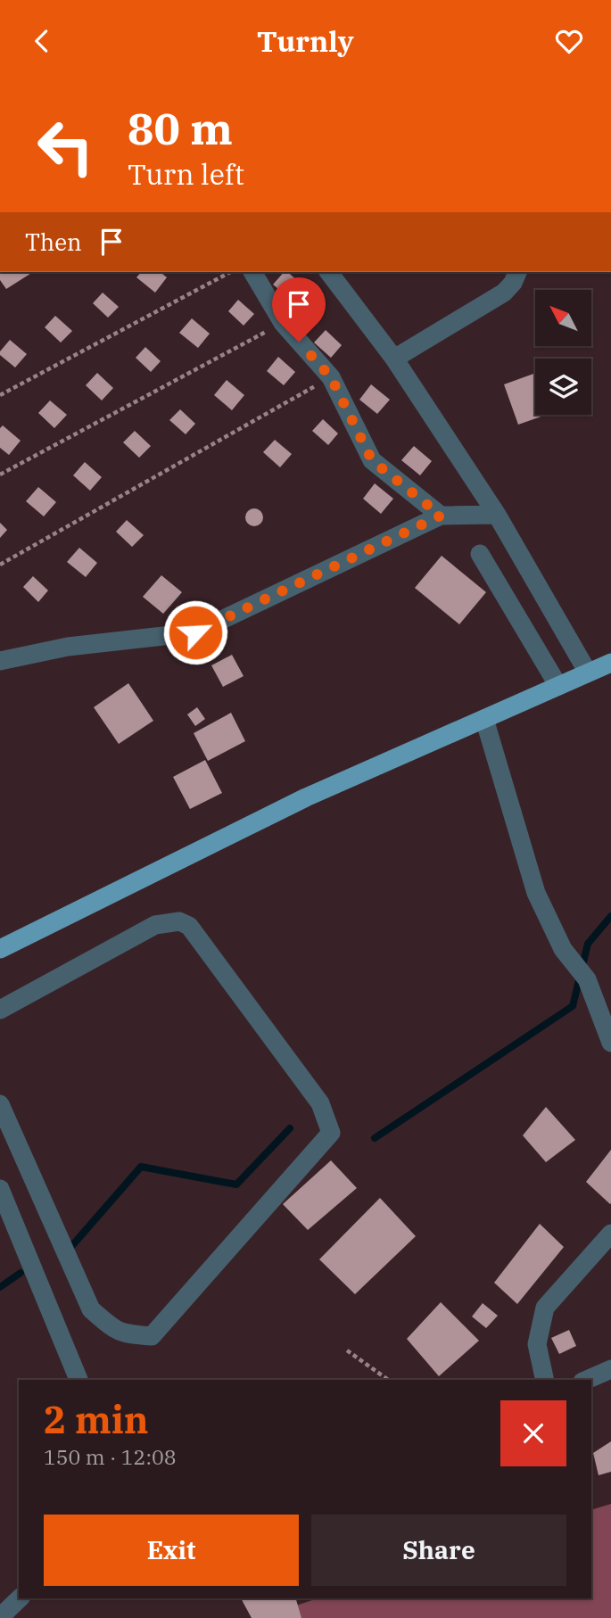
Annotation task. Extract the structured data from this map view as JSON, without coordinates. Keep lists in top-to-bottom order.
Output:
{
  "north": "top left",
  "page": {
    "header": "Turnly",
    "turn": ["80 m", "Turn left"],
    "then": "Then",
    "heading": ["2 min", "150 m · 12:08"],
    "buttons": ["Exit", "Share"]
  }
}
